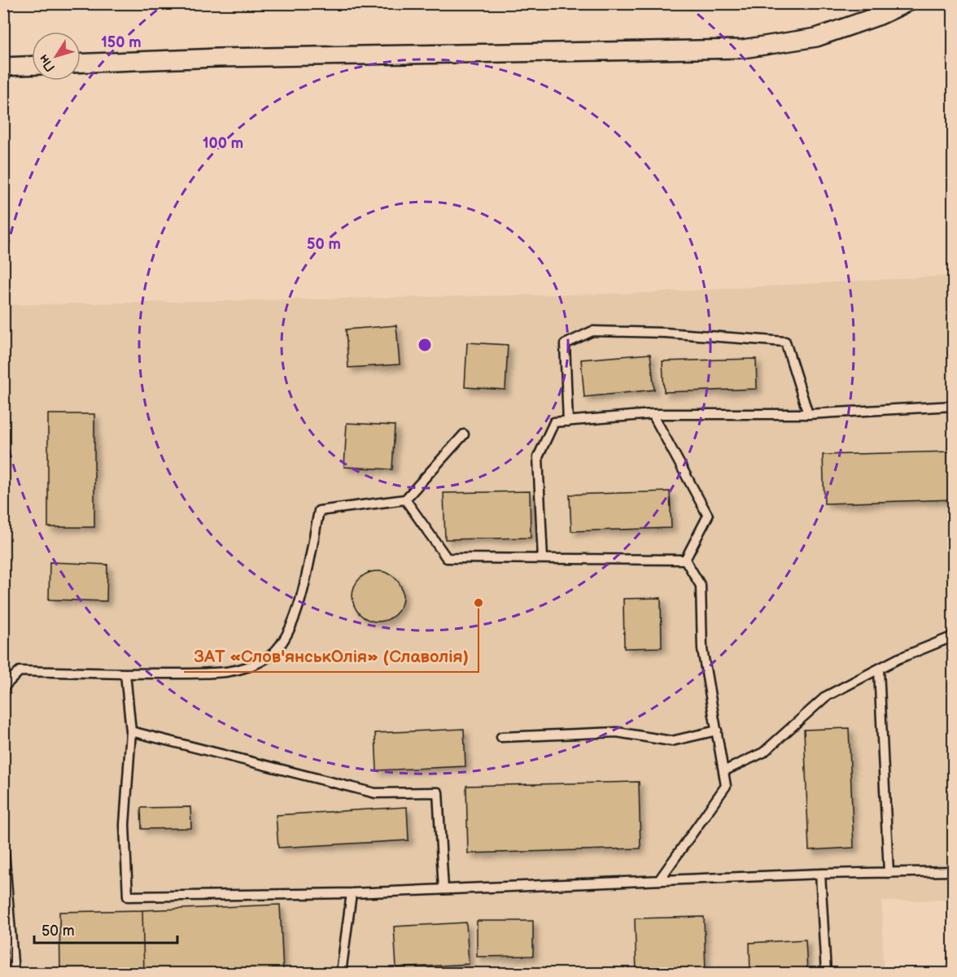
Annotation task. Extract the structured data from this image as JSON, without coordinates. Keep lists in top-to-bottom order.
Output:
{
  "places": ["ЗАТ «Слов'янськОлія» (Славолія)"],
  "scale_bar": "50 m",
  "north": "bottom left",
  "rings": ["150 m", "100 m", "50 m"]
}
